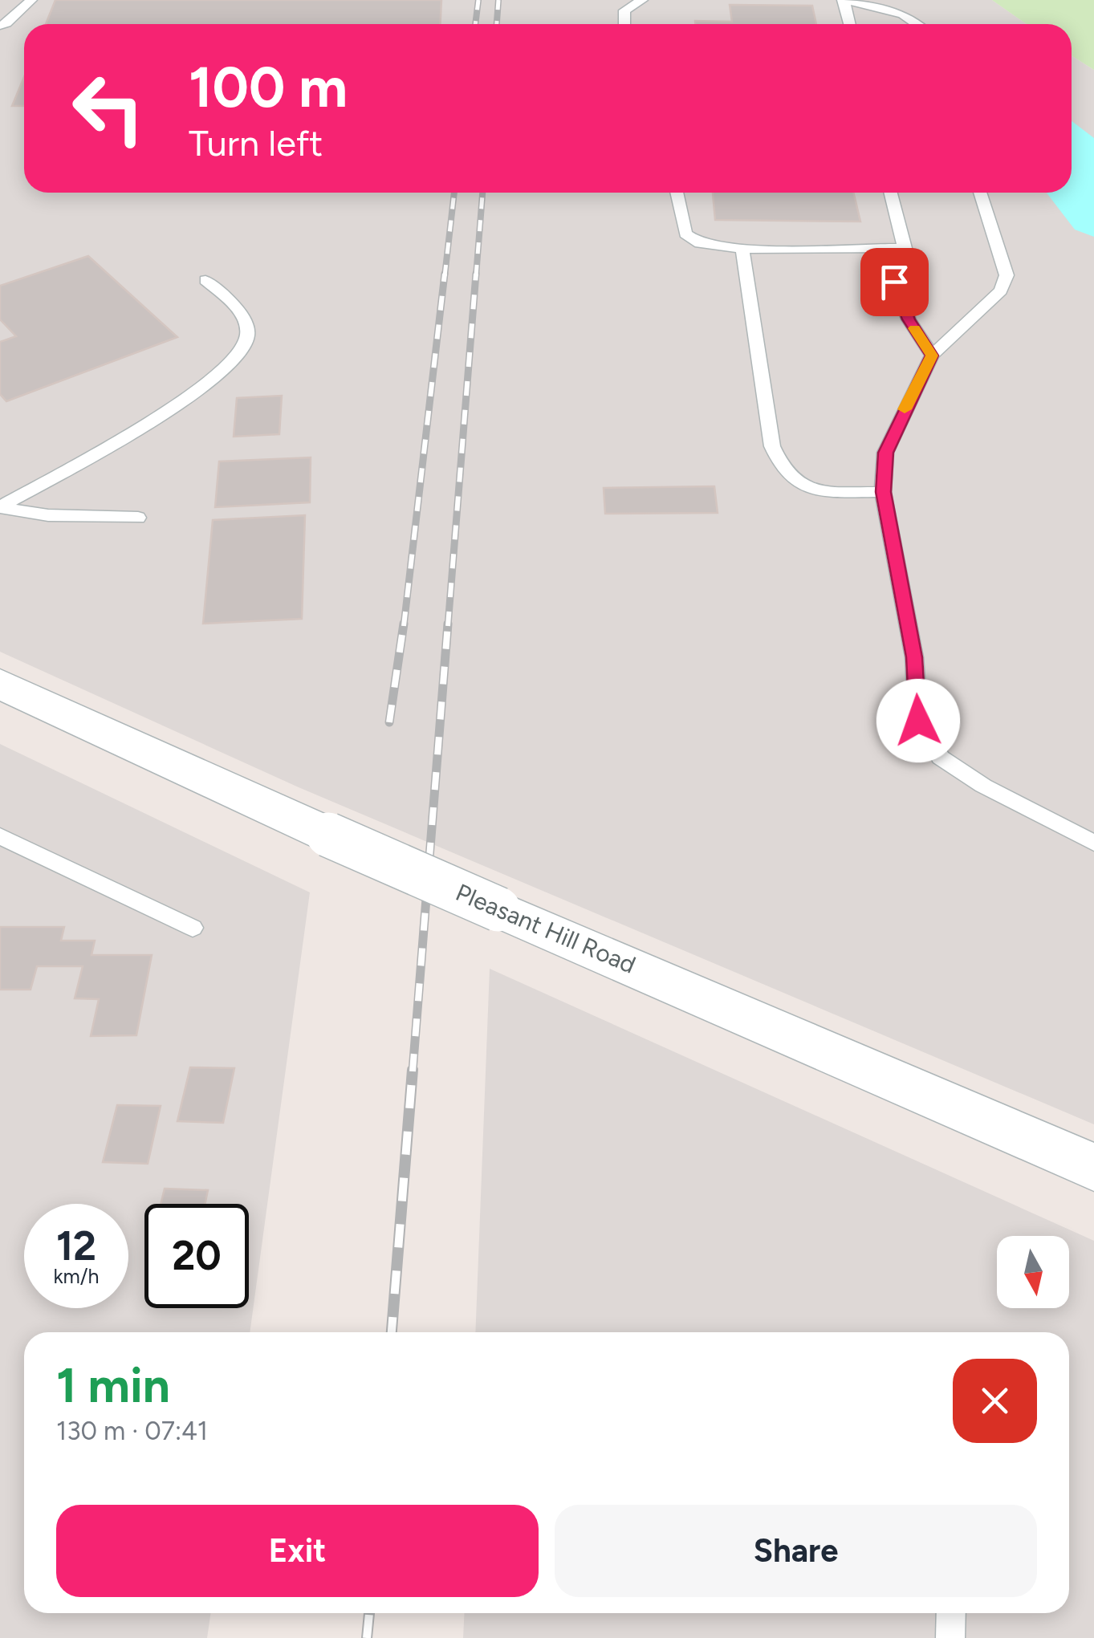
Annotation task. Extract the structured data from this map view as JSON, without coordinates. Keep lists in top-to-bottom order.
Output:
{
  "streets": {
    "street": ["Pleasant Hill Road"]
  },
  "north": "bottom",
  "page": {
    "turn": ["100 m", "Turn left"],
    "speed": "12 km/h",
    "limit": "20",
    "heading": ["1 min", "130 m · 07:41"],
    "buttons": ["Exit", "Share"]
  }
}
